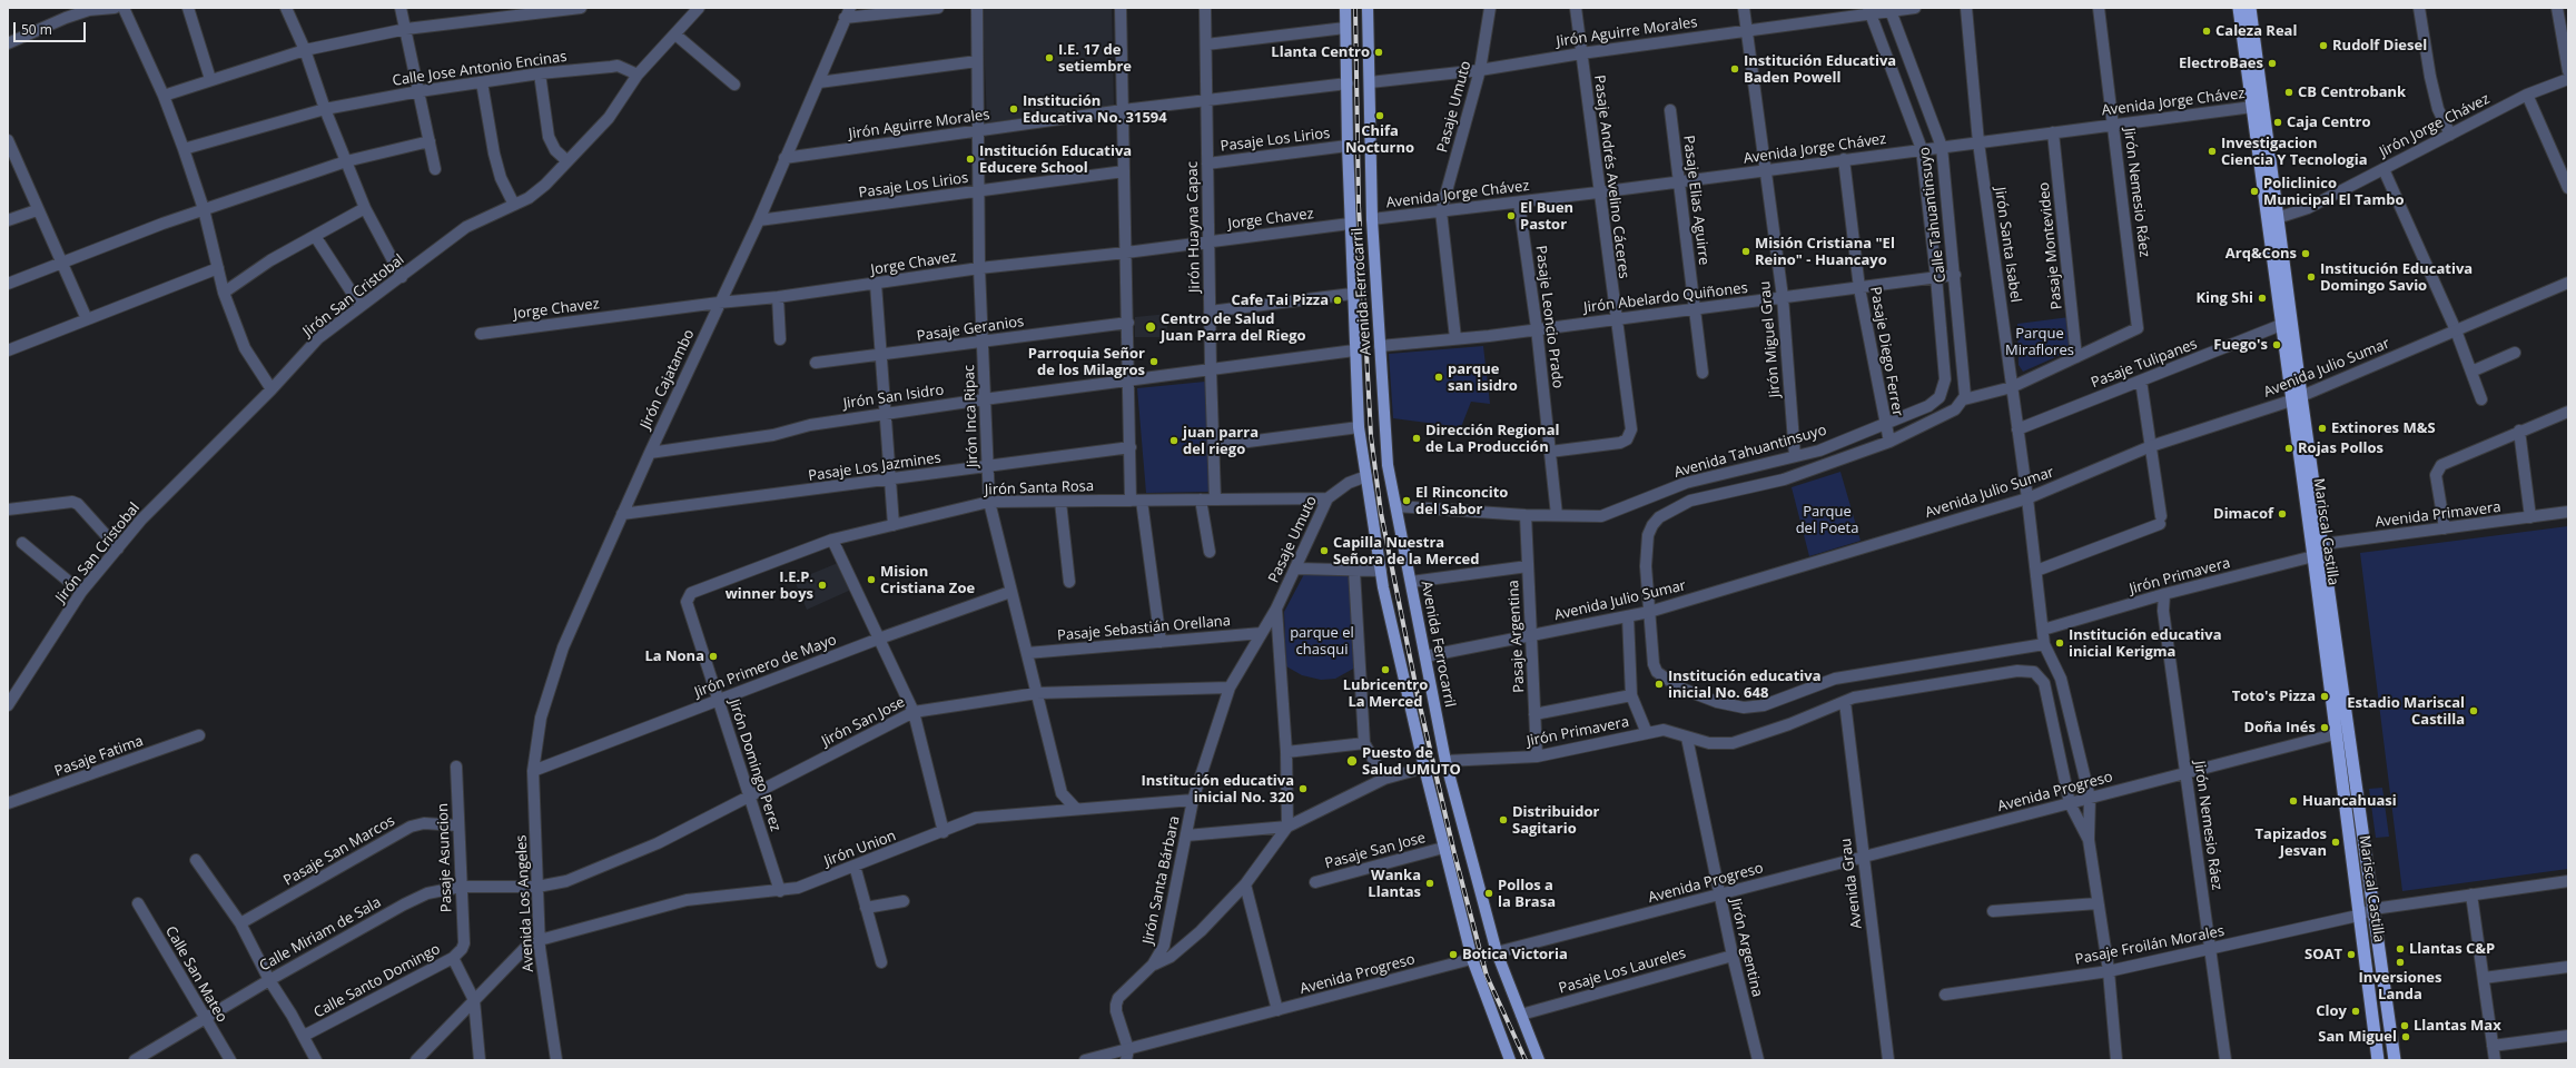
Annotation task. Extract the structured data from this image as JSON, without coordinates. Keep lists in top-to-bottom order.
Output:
{
  "streets": {
    "highway": ["Mariscal Castilla"],
    "main road": ["Avenida Ferrocarril"],
    "street": [
      "Jirón Aguirre Morales",
      "Calle Jose Antonio Encinas",
      "Avenida Jorge Chávez",
      "Pasaje Umuto",
      "Jirón Jorge Chávez",
      "Pasaje Los Lirios",
      "Pasaje Andrés Avelino Cáceres",
      "Jirón Nemesio Ráez",
      "Pasaje Elias Aguirre",
      "Calle Tahuantinsuyo",
      "Jorge Chavez",
      "Jirón Huayna Capac",
      "Jirón Santa Isabel",
      "Pasaje Montevideo",
      "Jirón San Cristobal",
      "Jirón Abelardo Quiñones",
      "Pasaje Leoncio Prado",
      "Pasaje Geranios",
      "Jirón Miguel Grau",
      "Pasaje Diego Ferrer",
      "Pasaje Tulipanes",
      "Avenida Julio Sumar",
      "Jirón Cajatambo",
      "Jirón San Isidro",
      "Jirón Inca Ripac",
      "Avenida Tahuantinsuyo",
      "Pasaje Los Jazmines",
      "Jirón Santa Rosa",
      "Avenida Primavera",
      "Jirón Primavera",
      "Pasaje Sebastián Orellana",
      "Pasaje Argentina",
      "Jirón Primero de Mayo",
      "Jirón San Jose",
      "Pasaje Fatima",
      "Jirón Domingo Perez",
      "Avenida Progreso",
      "Jirón Union",
      "Pasaje San Marcos",
      "Pasaje San Jose",
      "Pasaje Asuncion",
      "Jirón Santa Bárbara",
      "Avenida Grau",
      "Avenida Los Angeles",
      "Calle Miriam de Sala",
      "Pasaje Froilán Morales",
      "Jirón Argentina",
      "Pasaje Los Laureles",
      "Calle San Mateo",
      "Calle Santo Domingo"
    ]
  },
  "crossings": [
    ["Jirón Aguirre Morales", "Pasaje Umuto"],
    ["Jirón Aguirre Morales", "Pasaje Andrés Avelino Cáceres"],
    ["Jirón Aguirre Morales", "Calle Tahuantinsuyo"],
    ["Jirón Aguirre Morales", "Jirón Huayna Capac"],
    ["Jirón Aguirre Morales", "Avenida Ferrocarril"],
    ["Jirón Aguirre Morales", "Jirón Miguel Grau"],
    ["Jirón Aguirre Morales", "Jirón Cajatambo"],
    ["Jirón Aguirre Morales", "Jirón Inca Ripac"],
    ["Calle Jose Antonio Encinas", "Jirón San Cristobal"],
    ["Avenida Jorge Chávez", "Pasaje Umuto"],
    ["Avenida Jorge Chávez", "Pasaje Andrés Avelino Cáceres"],
    ["Avenida Jorge Chávez", "Jirón Nemesio Ráez"],
    ["Avenida Jorge Chávez", "Pasaje Elias Aguirre"],
    ["Avenida Jorge Chávez", "Calle Tahuantinsuyo"],
    ["Avenida Jorge Chávez", "Jirón Santa Isabel"],
    ["Avenida Jorge Chávez", "Pasaje Montevideo"],
    ["Avenida Jorge Chávez", "Avenida Ferrocarril"],
    ["Avenida Jorge Chávez", "Pasaje Leoncio Prado"],
    ["Avenida Jorge Chávez", "Jirón Miguel Grau"],
    ["Avenida Jorge Chávez", "Pasaje Diego Ferrer"],
    ["Pasaje Umuto", "Avenida Ferrocarril"],
    ["Pasaje Umuto", "Jirón Santa Rosa"],
    ["Pasaje Umuto", "Jirón Santa Bárbara"],
    ["Pasaje Los Lirios", "Jirón Huayna Capac"],
    ["Pasaje Los Lirios", "Avenida Ferrocarril"],
    ["Pasaje Los Lirios", "Jirón Cajatambo"],
    ["Pasaje Los Lirios", "Jirón Inca Ripac"],
    ["Pasaje Andrés Avelino Cáceres", "Jirón Abelardo Quiñones"],
    ["Pasaje Andrés Avelino Cáceres", "Pasaje Leoncio Prado"],
    ["Jirón Nemesio Ráez", "Pasaje Montevideo"],
    ["Jirón Nemesio Ráez", "Jirón Primavera"],
    ["Jirón Nemesio Ráez", "Avenida Progreso"],
    ["Jirón Nemesio Ráez", "Pasaje Froilán Morales"],
    ["Pasaje Elias Aguirre", "Jirón Abelardo Quiñones"],
    ["Calle Tahuantinsuyo", "Jirón Abelardo Quiñones"],
    ["Calle Tahuantinsuyo", "Avenida Tahuantinsuyo"],
    ["Jorge Chavez", "Jirón Huayna Capac"],
    ["Jorge Chavez", "Avenida Ferrocarril"],
    ["Jorge Chavez", "Jirón Cajatambo"],
    ["Jorge Chavez", "Jirón Inca Ripac"],
    ["Jirón Huayna Capac", "Jirón San Isidro"],
    ["Jirón Huayna Capac", "Jirón Santa Rosa"],
    ["Jirón Santa Isabel", "Pasaje Tulipanes"],
    ["Jirón Santa Isabel", "Avenida Julio Sumar"],
    ["Jirón Santa Isabel", "Jirón Primavera"],
    ["Avenida Ferrocarril", "Jirón Abelardo Quiñones"],
    ["Avenida Ferrocarril", "Avenida Julio Sumar"],
    ["Avenida Ferrocarril", "Jirón San Isidro"],
    ["Avenida Ferrocarril", "Avenida Tahuantinsuyo"],
    ["Avenida Ferrocarril", "Jirón Primavera"],
    ["Avenida Ferrocarril", "Avenida Progreso"],
    ["Avenida Ferrocarril", "Pasaje San Jose"],
    ["Avenida Ferrocarril", "Pasaje Los Laureles"],
    ["Jirón Abelardo Quiñones", "Pasaje Leoncio Prado"],
    ["Jirón Abelardo Quiñones", "Jirón Miguel Grau"],
    ["Jirón Abelardo Quiñones", "Pasaje Diego Ferrer"],
    ["Pasaje Leoncio Prado", "Avenida Tahuantinsuyo"],
    ["Pasaje Geranios", "Jirón Inca Ripac"],
    ["Jirón Miguel Grau", "Avenida Tahuantinsuyo"],
    ["Pasaje Diego Ferrer", "Avenida Tahuantinsuyo"],
    ["Avenida Julio Sumar", "Pasaje Argentina"],
    ["Jirón Cajatambo", "Jirón San Isidro"],
    ["Jirón Cajatambo", "Pasaje Los Jazmines"],
    ["Jirón Cajatambo", "Jirón Primero de Mayo"],
    ["Jirón Cajatambo", "Avenida Los Angeles"],
    ["Jirón San Isidro", "Jirón Inca Ripac"],
    ["Jirón Inca Ripac", "Pasaje Los Jazmines"],
    ["Jirón Inca Ripac", "Jirón Santa Rosa"],
    ["Jirón Inca Ripac", "Pasaje Sebastián Orellana"],
    ["Jirón Inca Ripac", "Jirón Primero de Mayo"],
    ["Jirón Inca Ripac", "Jirón San Jose"],
    ["Jirón Inca Ripac", "Jirón Union"],
    ["Avenida Tahuantinsuyo", "Pasaje Argentina"],
    ["Jirón Santa Rosa", "Jirón Domingo Perez"],
    ["Avenida Primavera", "Mariscal Castilla"],
    ["Avenida Primavera", "Jirón Primavera"],
    ["Mariscal Castilla", "Jirón Primavera"],
    ["Mariscal Castilla", "Avenida Progreso"],
    ["Mariscal Castilla", "Pasaje Froilán Morales"],
    ["Jirón Primavera", "Pasaje Argentina"],
    ["Jirón Primavera", "Jirón Argentina"],
    ["Pasaje Sebastián Orellana", "Jirón Santa Bárbara"],
    ["Jirón Primero de Mayo", "Jirón Domingo Perez"],
    ["Jirón Primero de Mayo", "Avenida Los Angeles"],
    ["Jirón San Jose", "Jirón Domingo Perez"],
    ["Jirón San Jose", "Jirón Santa Bárbara"],
    ["Jirón San Jose", "Avenida Los Angeles"],
    ["Jirón San Jose", "Calle Miriam de Sala"],
    ["Jirón Domingo Perez", "Jirón Union"],
    ["Avenida Progreso", "Jirón Santa Bárbara"],
    ["Avenida Progreso", "Avenida Grau"],
    ["Avenida Progreso", "Jirón Argentina"],
    ["Jirón Union", "Jirón Santa Bárbara"],
    ["Jirón Union", "Avenida Los Angeles"],
    ["Pasaje San Marcos", "Pasaje Asuncion"],
    ["Pasaje Asuncion", "Calle Miriam de Sala"],
    ["Pasaje Asuncion", "Calle Santo Domingo"],
    ["Avenida Los Angeles", "Calle Miriam de Sala"],
    ["Calle Miriam de Sala", "Calle San Mateo"],
    ["Jirón Argentina", "Pasaje Los Laureles"]
  ],
  "parks": ["Parque Miraflores", "Parque del Poeta", "parque el chasqui"],
  "places": [
    "Caleza Real",
    "Rudolf Diesel",
    "Llanta Centro",
    "I.E. 17 de setiembre",
    "ElectroBaes",
    "Institución Educativa Baden Powell",
    "CB Centrobank",
    "Institución Educativa No. 31594",
    "Chifa Nocturno",
    "Caja Centro",
    "Investigacion Ciencia Y Tecnologia",
    "Institución Educativa Educere School",
    "Policlinico Municipal El Tambo",
    "El Buen Pastor",
    "Misión Cristiana \"El Reino\" - Huancayo",
    "Arq&Cons",
    "Institución Educativa Domingo Savio",
    "King Shi",
    "Cafe Tai Pizza",
    "Centro de Salud Juan Parra del Riego",
    "Fuego's",
    "Parroquia Señor de los Milagros",
    "parque san isidro",
    "Extinores M&S",
    "Dirección Regional de La Producción",
    "juan parra del riego",
    "Rojas Pollos",
    "El Rinconcito del Sabor",
    "Dimacof",
    "Capilla Nuestra Señora de la Merced",
    "Mision Cristiana Zoe",
    "I.E.P. winner boys",
    "Institución educativa inicial Kerigma",
    "La Nona",
    "Lubricentro La Merced",
    "Institución educativa inicial No. 648",
    "Toto's Pizza",
    "Estadio Mariscal Castilla",
    "Doña Inés",
    "Puesto de Salud UMUTO",
    "Institución educativa inicial No. 320",
    "Huancahuasi",
    "Distribuidor Sagitario",
    "Tapizados Jesvan",
    "Wanka Llantas",
    "Pollos a la Brasa",
    "Llantas C&P",
    "Botica Victoria",
    "SOAT",
    "Inversiones Landa",
    "Cloy",
    "Llantas Max",
    "San Miguel"
  ],
  "scale_bar": "50 m"
}
